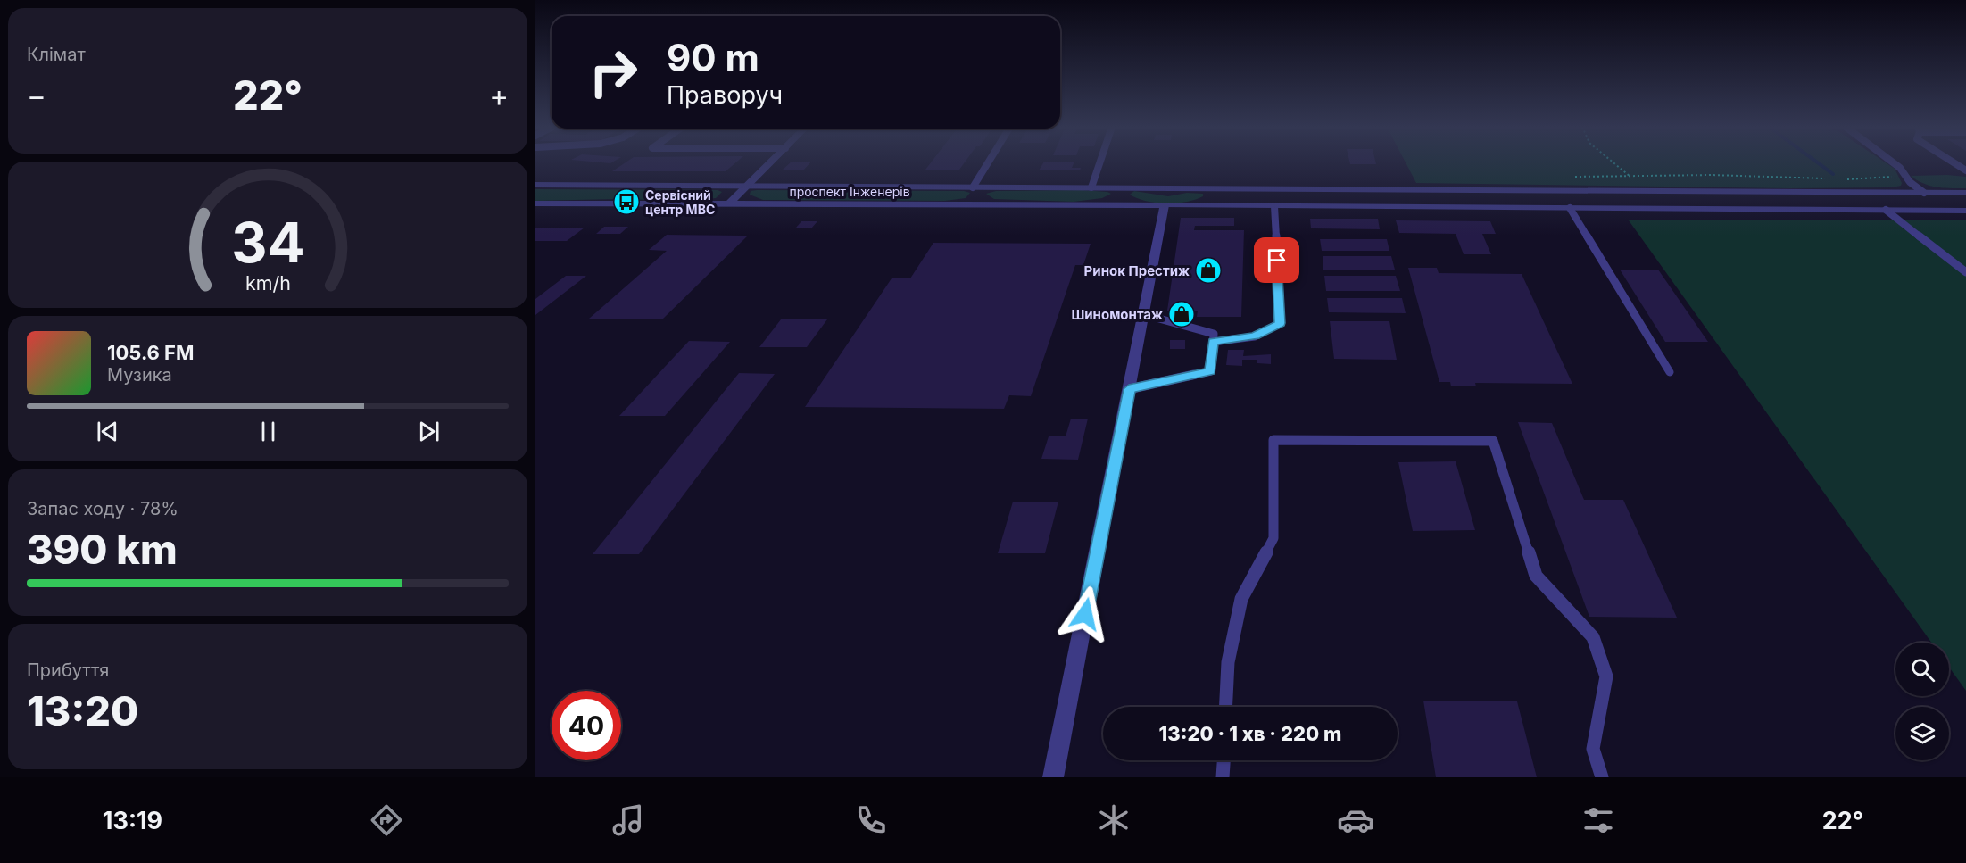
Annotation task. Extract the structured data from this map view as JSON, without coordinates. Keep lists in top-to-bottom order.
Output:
{
  "streets": {
    "street": ["проспект Інженерів"]
  },
  "places": {
    "bus stop": ["Сервісний центр МВС"],
    "shop": ["Ринок Престиж", "Шиномонтаж"]
  },
  "page": {
    "tile": [
      "Клімат",
      ["Запас ходу · 78%", "390 km"],
      ["Прибуття", "13:20"]
    ],
    "turn": ["90 m", "Праворуч"],
    "heat": ["−", "22°", "+"],
    "song": ["105.6 FM", "Музика"],
    "limit": "40",
    "trip": "13:20 · 1 хв · 220 m",
    "tabs": ["13:19", "22°"],
    "gauge": ["34", "km/h"]
  }
}
